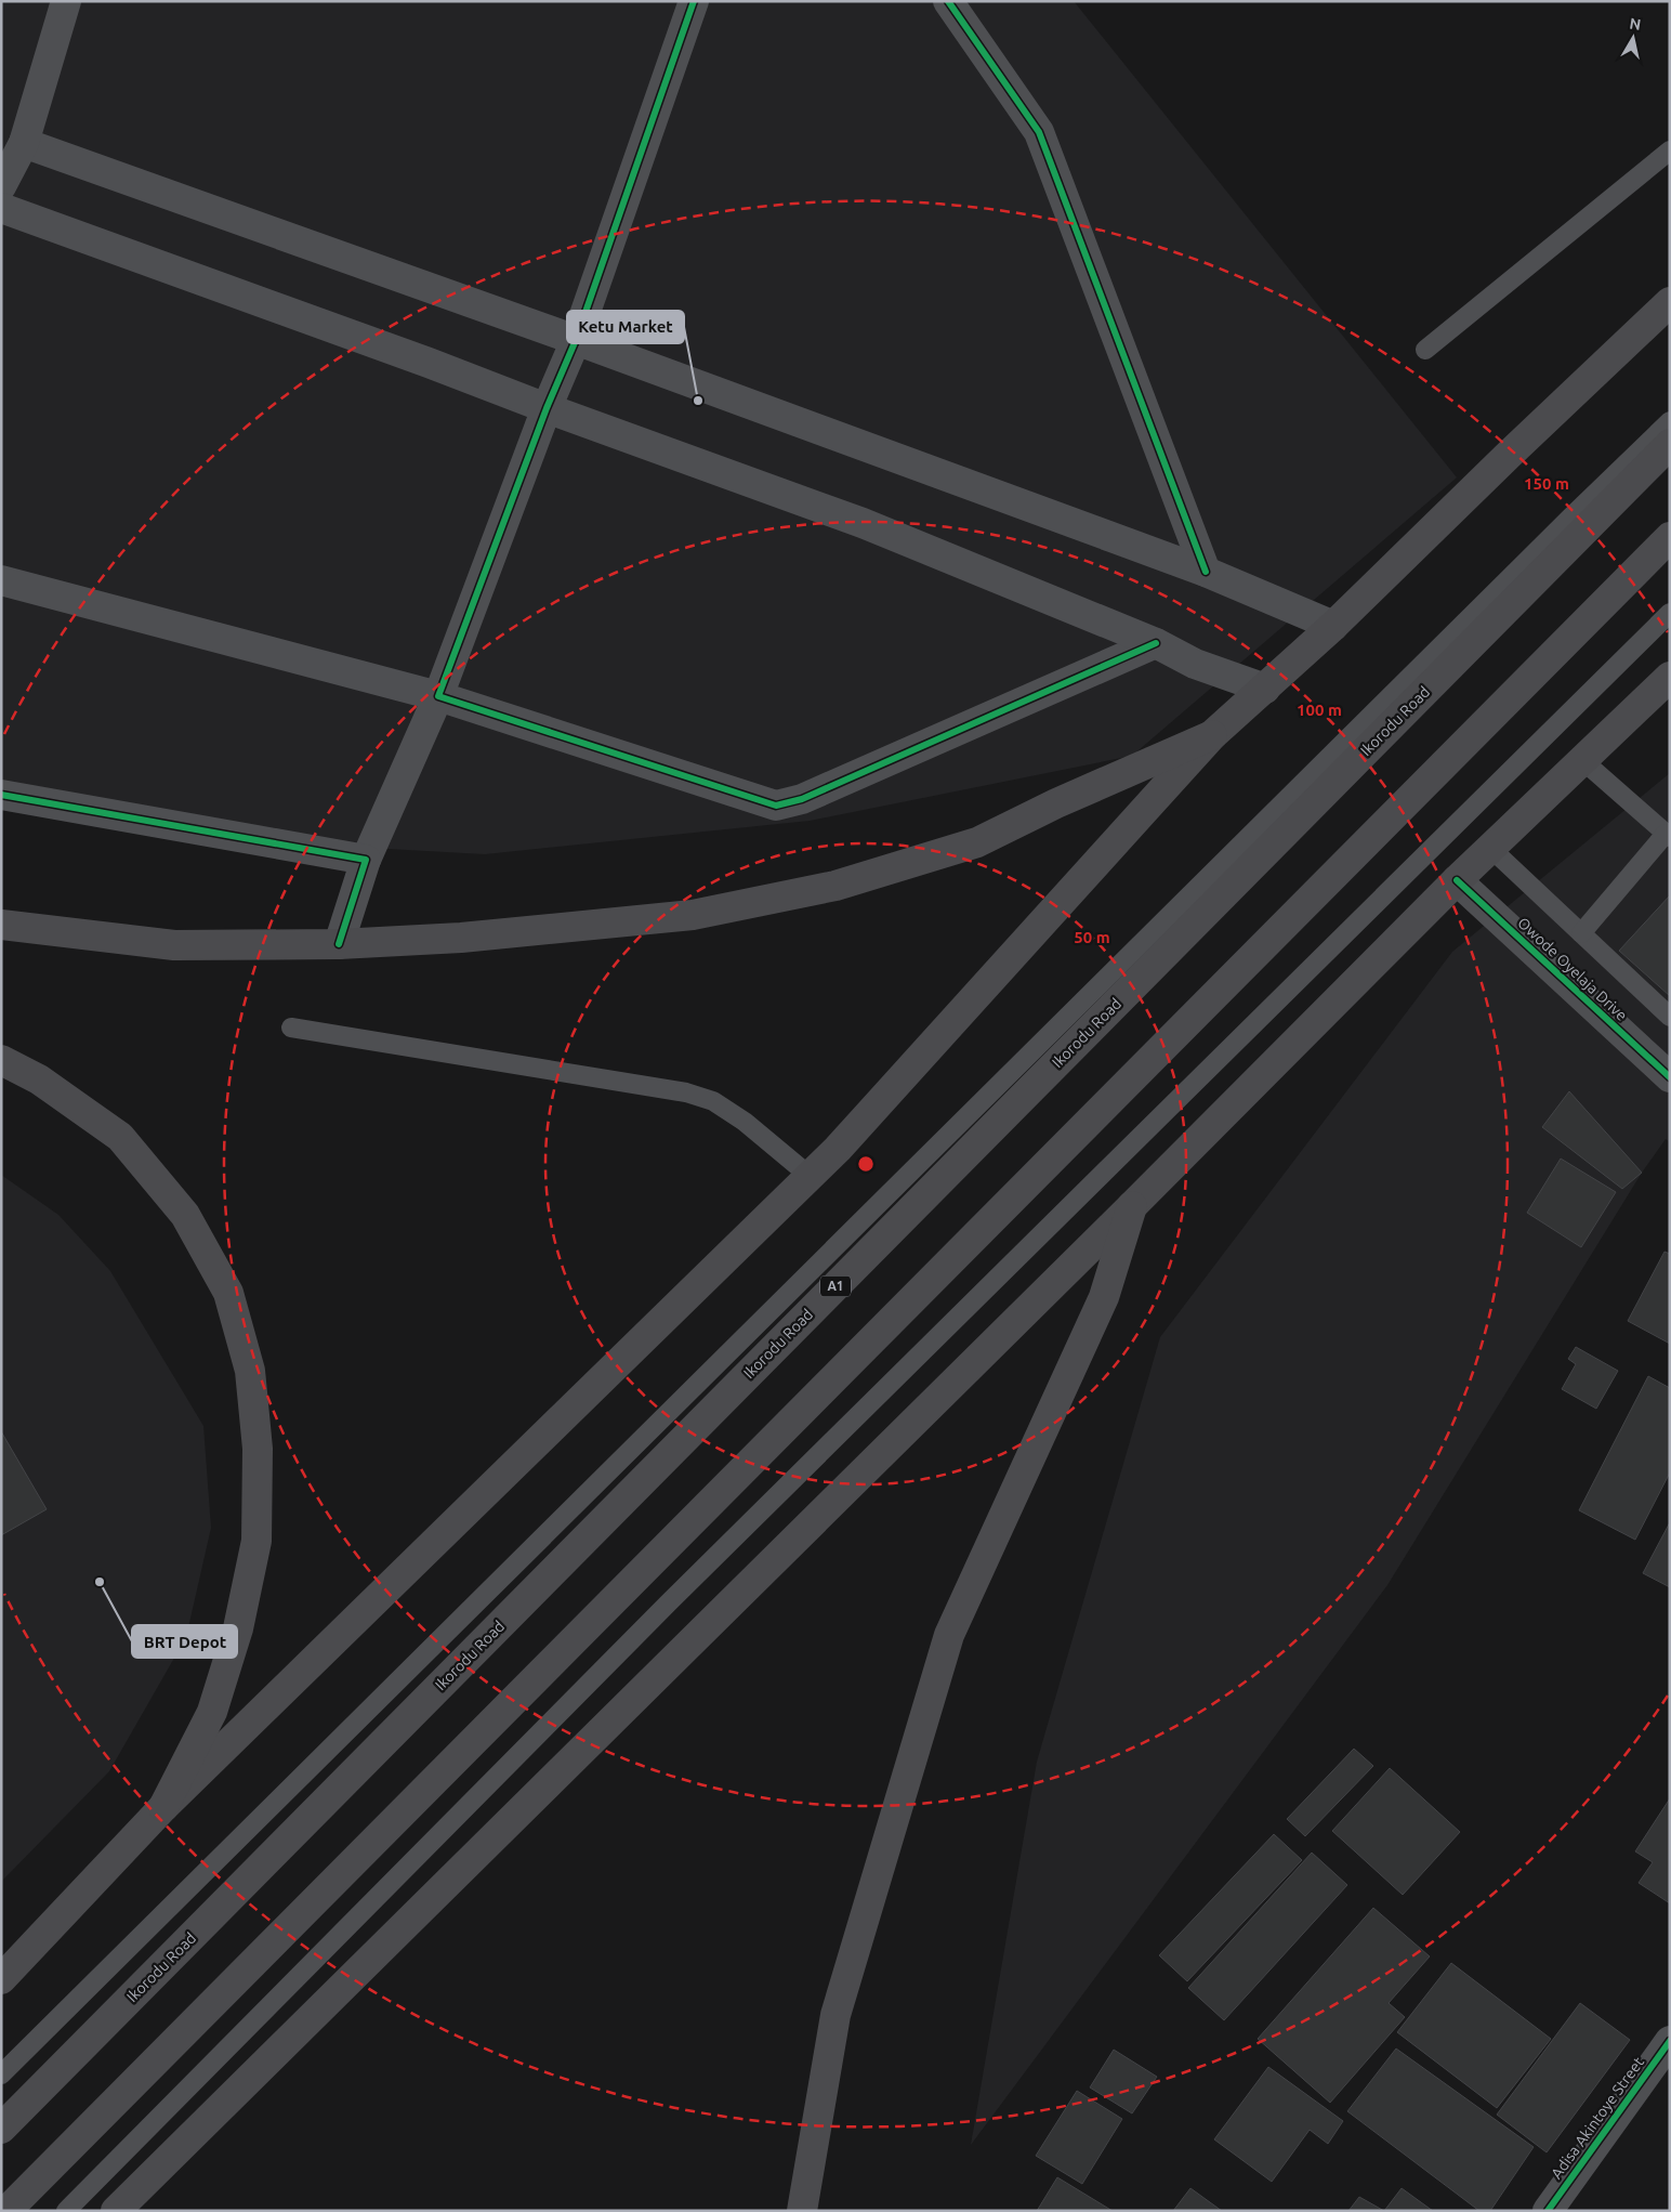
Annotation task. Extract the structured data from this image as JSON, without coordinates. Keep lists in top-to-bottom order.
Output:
{
  "streets": {
    "main road": ["Ikorodu Road", "A1"],
    "street": ["Owode Oyelaja Drive", "Adisa Akintoye Street"]
  },
  "places": ["Ketu Market", "BRT Depot"],
  "north": "top",
  "rings": ["150 m", "100 m", "50 m"]
}
